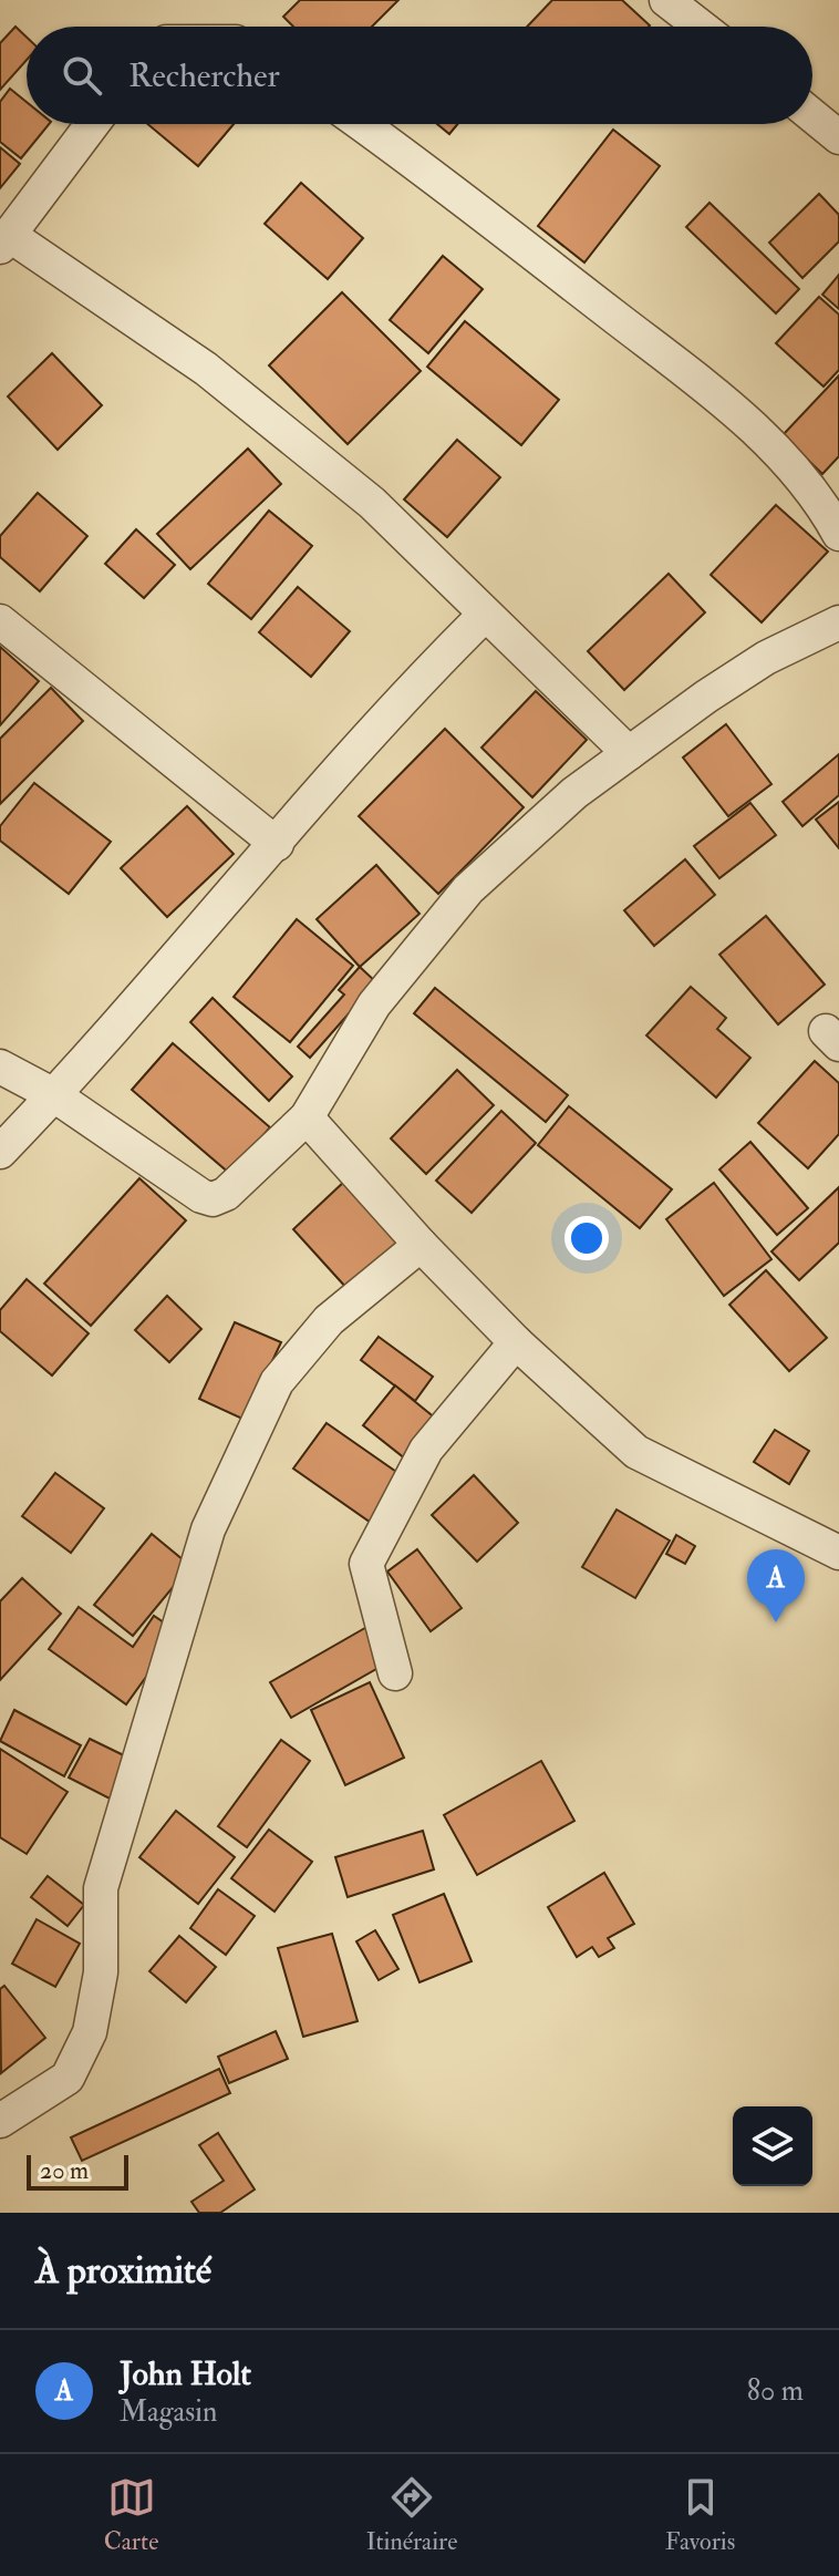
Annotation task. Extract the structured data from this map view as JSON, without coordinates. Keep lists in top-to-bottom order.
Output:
{
  "scale_bar": "20 m",
  "page": {
    "search": "Rechercher",
    "pins": "A",
    "scale": "20 m",
    "heading": "À proximité",
    "list": [
      {
        "mark": "A",
        "name": "John Holt",
        "note": "Magasin",
        "value": "80 m"
      }
    ],
    "nav": ["Carte", "Itinéraire", "Favoris"]
  }
}
